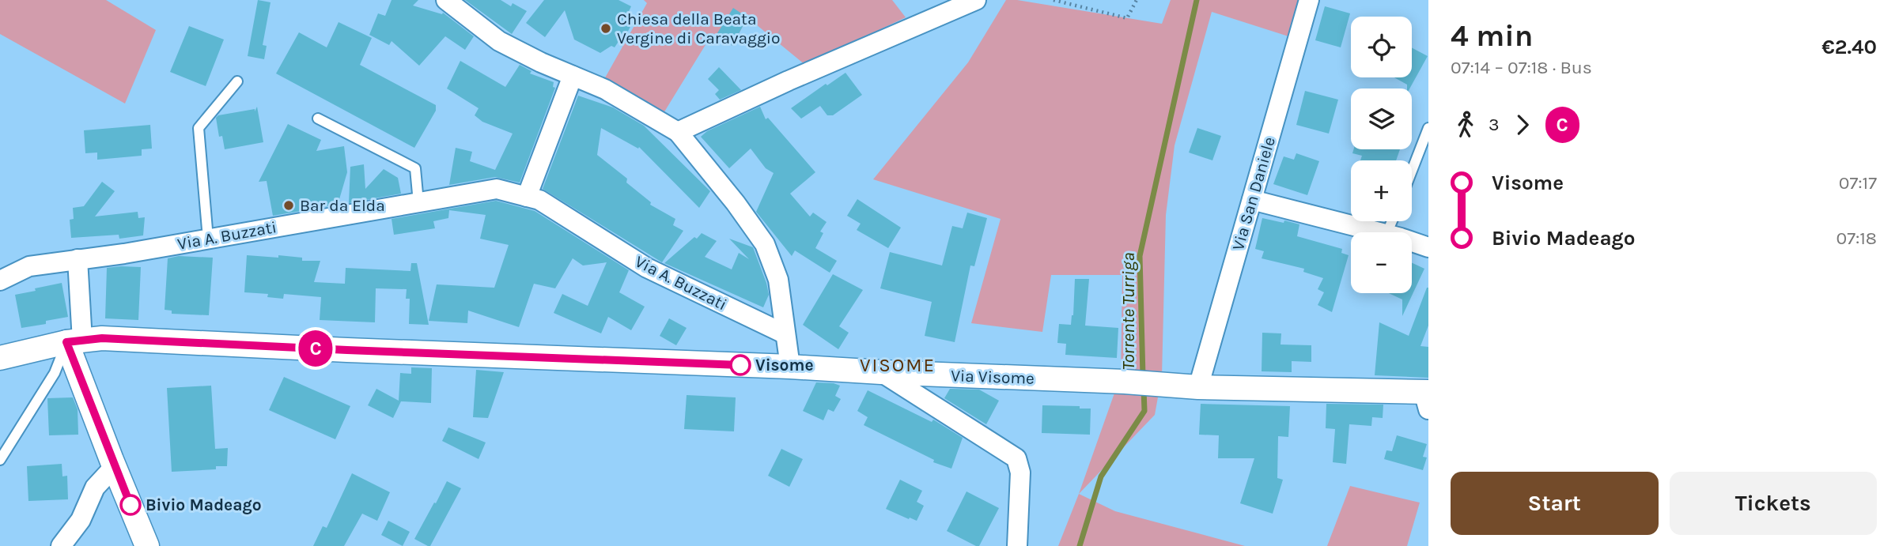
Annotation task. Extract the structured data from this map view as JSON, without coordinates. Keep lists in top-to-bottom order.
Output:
{
  "streets": {
    "street": ["Via San Daniele", "Via A. Buzzati", "Via Visome"]
  },
  "crossings": [
    ["Via San Daniele", "Via Visome"]
  ],
  "districts": ["VISOME"],
  "water": ["Torrente Turriga"],
  "places": [
    "Chiesa della Beata Vergine di Caravaggio",
    "Bar da Elda",
    "Visome",
    "Bivio Madeago"
  ],
  "lines": ["bus line C"],
  "page": {
    "on_map": "C",
    "heading": ["4 min", "07:14 – 07:18 · Bus", "€2.40"],
    "map_buttons": ["+", "−"],
    "legs": ["3", "C"],
    "list": [
      {
        "name": "Visome",
        "value": "07:17"
      },
      {
        "name": "Bivio Madeago",
        "value": "07:18"
      }
    ],
    "buttons": ["Start", "Tickets"]
  }
}
